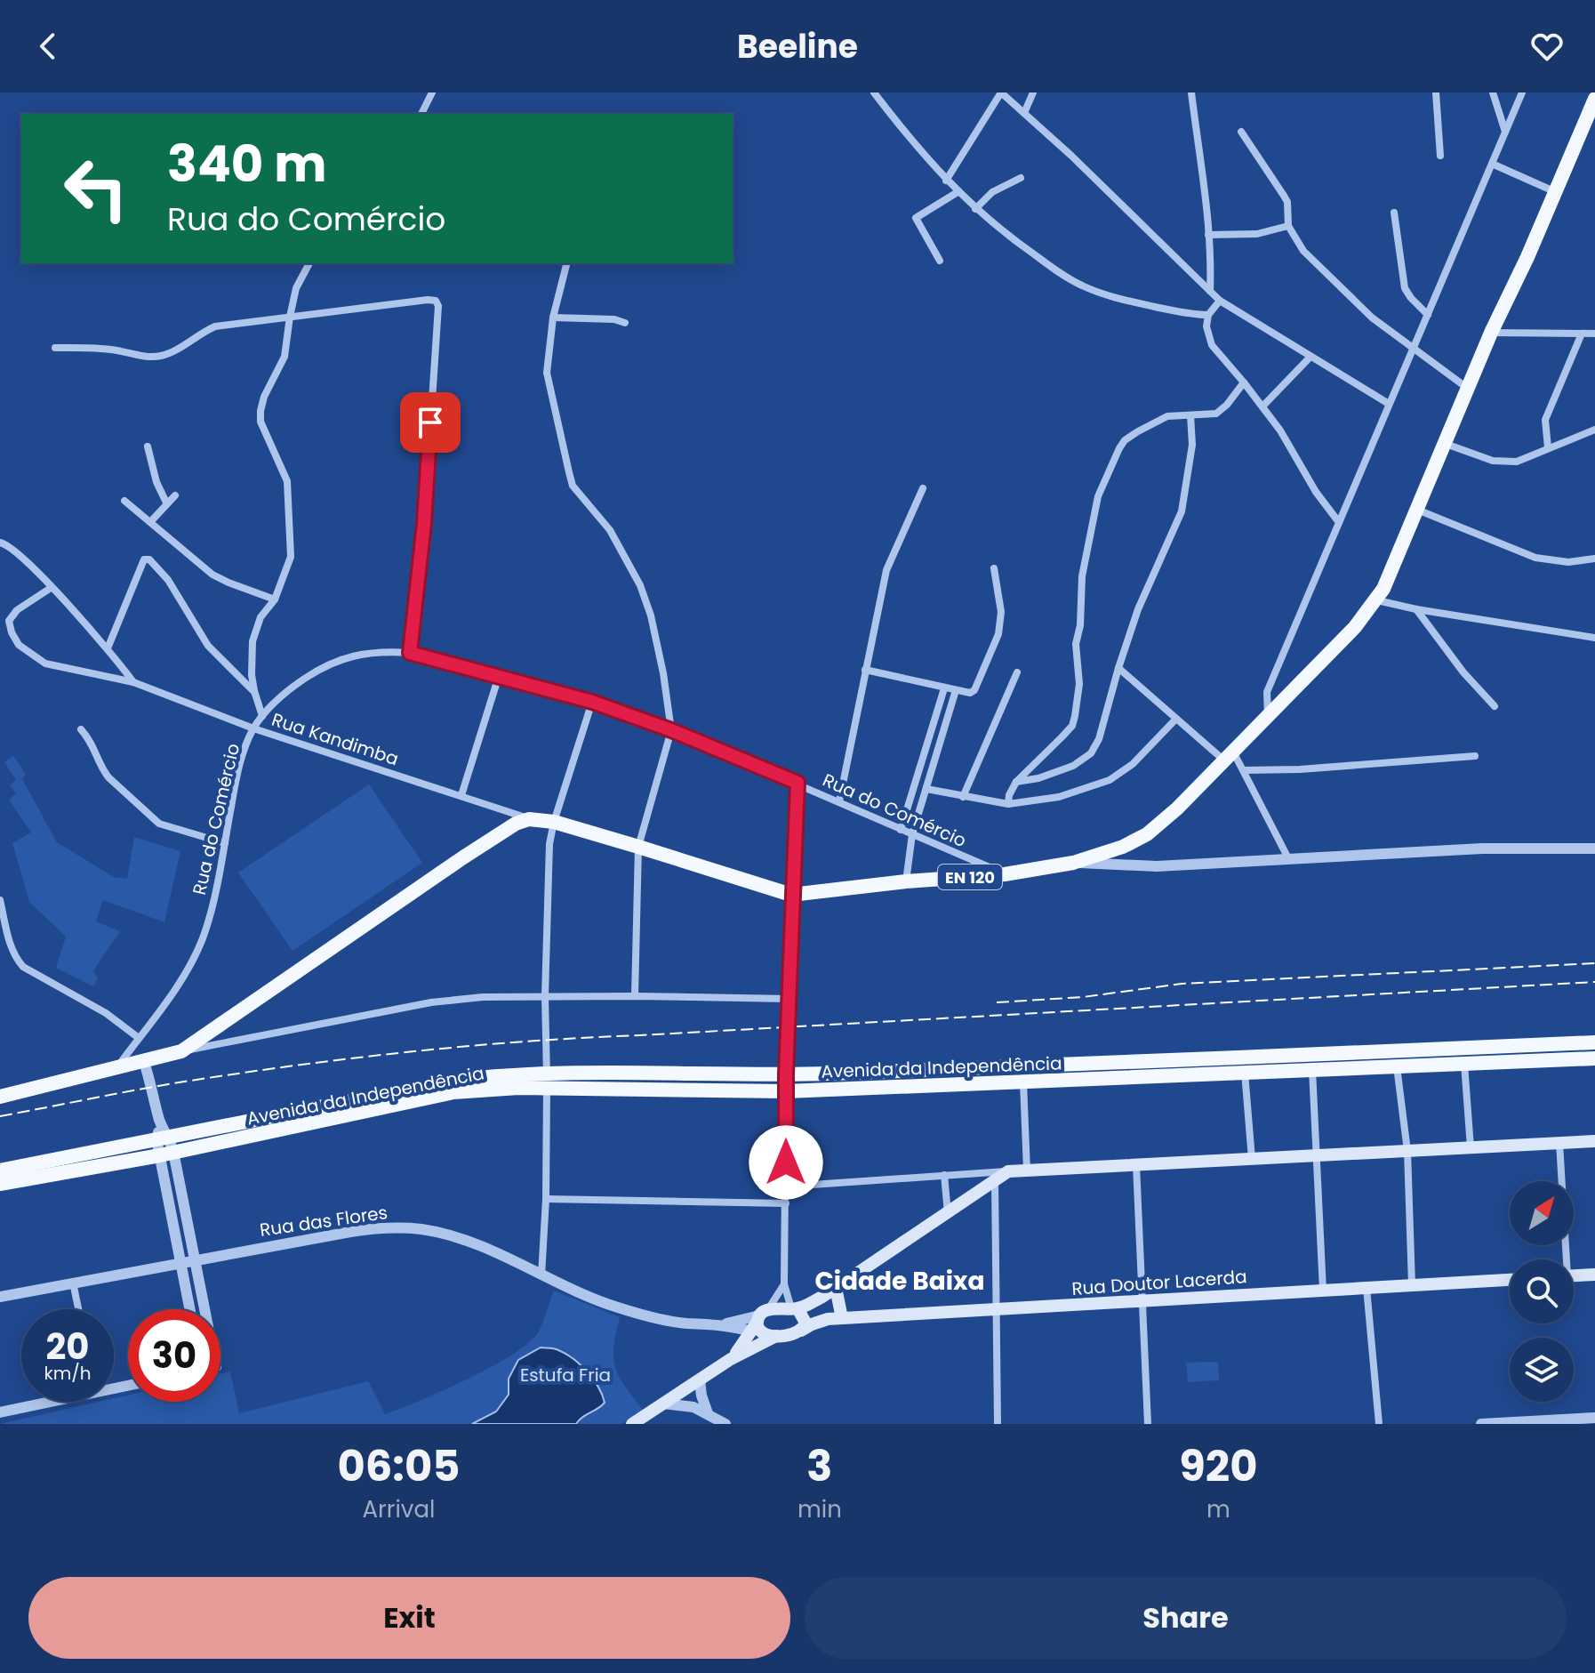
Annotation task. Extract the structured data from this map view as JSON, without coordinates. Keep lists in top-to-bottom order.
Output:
{
  "streets": {
    "main road": ["EN 120", "Avenida da Independência", "Rua Doutor Lacerda"],
    "street": ["Rua Kandimba", "Rua do Comércio", "Rua das Flores"]
  },
  "crossings": [
    ["Rua Kandimba", "Rua do Comércio"],
    ["Rua Kandimba", "EN 120"],
    ["Rua do Comércio", "EN 120"],
    ["Rua das Flores", "Rua Doutor Lacerda"]
  ],
  "districts": ["Cidade Baixa"],
  "parks": ["Estufa Fria"],
  "north": "top right",
  "page": {
    "header": "Beeline",
    "turn": ["340 m", "Rua do Comércio"],
    "speed": "20 km/h",
    "limit": "30",
    "eta": [
      "06:05",
      "Arrival",
      "3",
      "min",
      "920",
      "m"
    ],
    "buttons": ["Exit", "Share"]
  }
}
